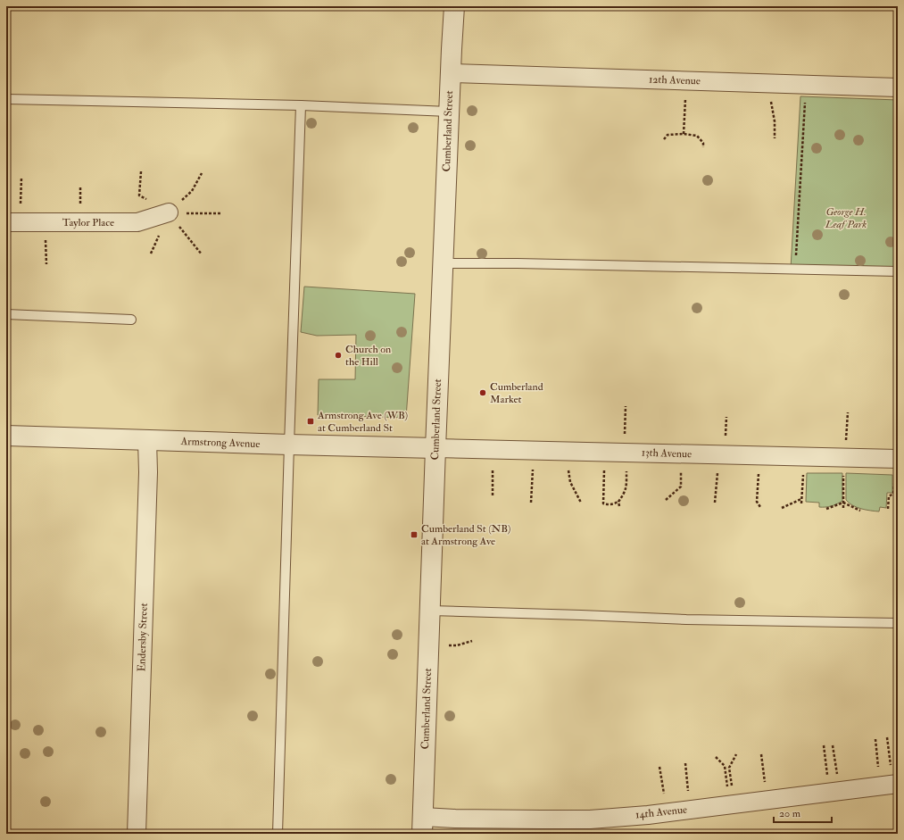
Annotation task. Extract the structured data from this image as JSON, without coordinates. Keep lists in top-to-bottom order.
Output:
{
  "streets": {
    "street": [
      "12th Avenue",
      "Cumberland Street",
      "Taylor Place",
      "Armstrong Avenue",
      "13th Avenue",
      "Endersby Street",
      "14th Avenue"
    ]
  },
  "crossings": [
    ["12th Avenue", "Cumberland Street"],
    ["Cumberland Street", "Armstrong Avenue"],
    ["Cumberland Street", "13th Avenue"],
    ["Cumberland Street", "14th Avenue"],
    ["Armstrong Avenue", "13th Avenue"],
    ["Armstrong Avenue", "Endersby Street"]
  ],
  "parks": ["George H. Leaf Park"],
  "places": {
    "other": ["Church on the Hill", "Cumberland Market"],
    "transit": ["Armstrong Ave (WB) at Cumberland St", "Cumberland St (NB) at Armstrong Ave"]
  },
  "scale_bar": "20 m"
}
